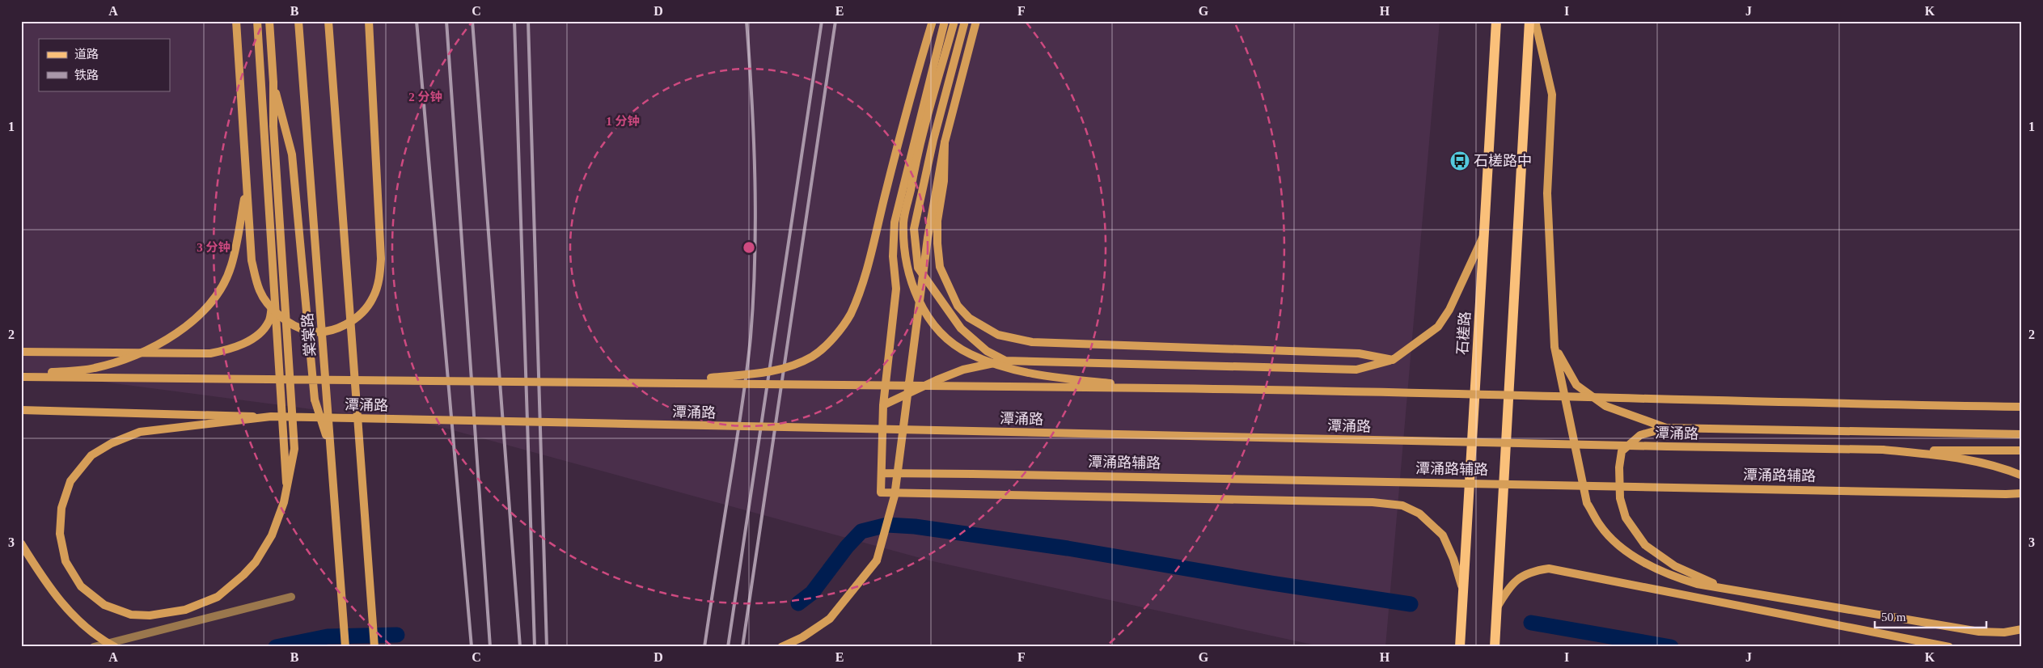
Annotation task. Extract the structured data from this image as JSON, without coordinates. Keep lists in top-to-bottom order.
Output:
{
  "streets": {
    "main road": [
      "石槎路",
      "棠棠路",
      "潭涌路",
      "潭涌路辅路"
    ]
  },
  "places": {
    "bus stop": ["石槎路中"]
  },
  "legend": ["道路", "铁路"],
  "scale_bar": "50 m",
  "grid": {
    "columns": [
      "A",
      "B",
      "C",
      "D",
      "E",
      "F",
      "G",
      "H",
      "I",
      "J",
      "K"
    ],
    "rows": ["1", "2", "3"]
  },
  "rings": ["2 分钟", "1 分钟", "3 分钟"]
}
